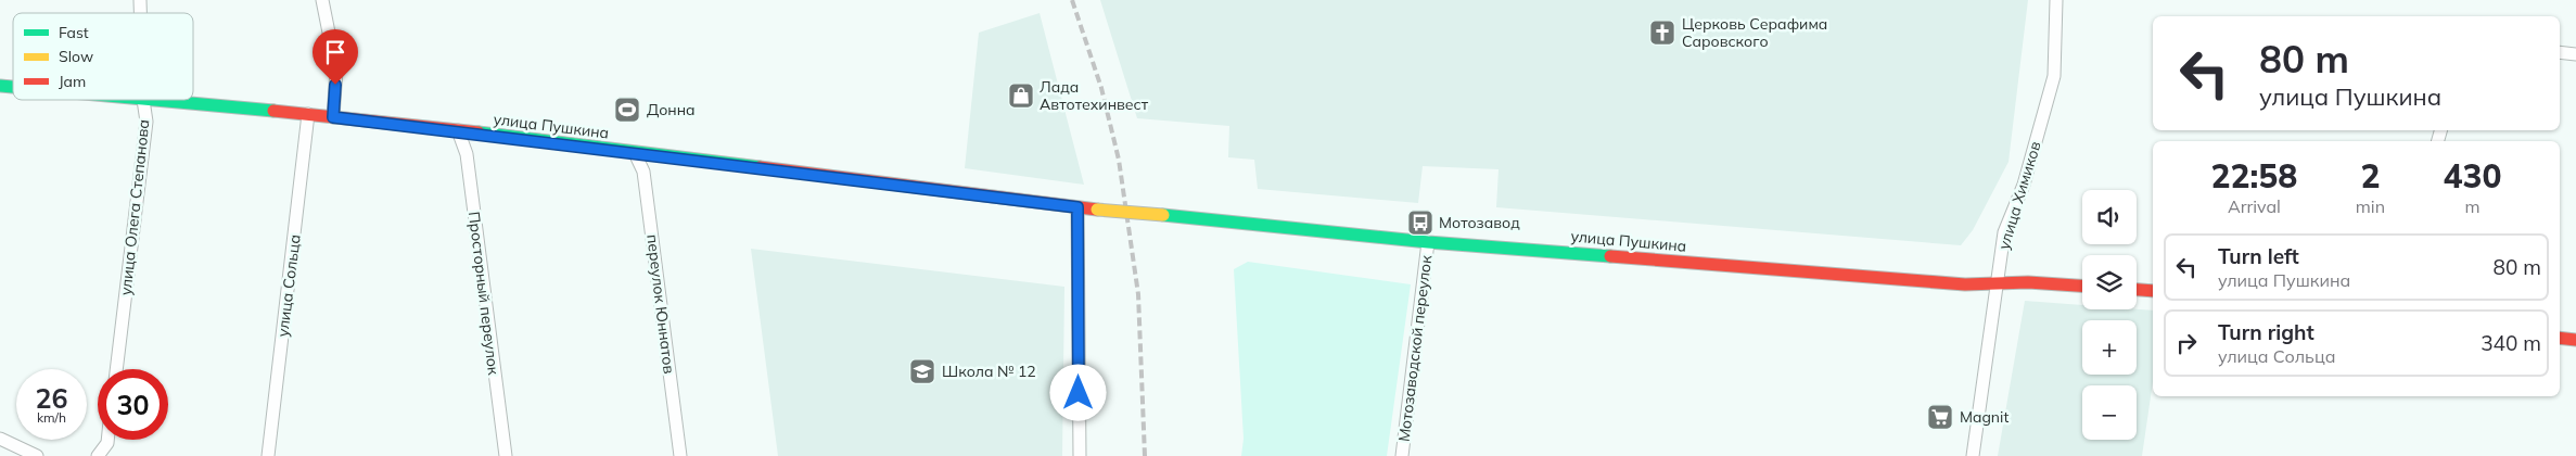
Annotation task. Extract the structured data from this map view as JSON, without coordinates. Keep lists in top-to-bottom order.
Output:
{
  "streets": {
    "street": [
      "улица Пушкина",
      "улица Химиков",
      "улица Олега Степанова",
      "улица Сольца",
      "Просторный переулок",
      "переулок Юннатов",
      "Мотозаводской переулок"
    ]
  },
  "crossings": [
    ["улица Пушкина", "улица Химиков"],
    ["улица Пушкина", "улица Олега Степанова"],
    ["улица Пушкина", "улица Сольца"],
    ["улица Пушкина", "Просторный переулок"],
    ["улица Пушкина", "переулок Юннатов"],
    ["улица Пушкина", "Мотозаводской переулок"]
  ],
  "places": {
    "church": ["Церковь Серафима Саровского"],
    "shop": ["Лада Автотехинвест"],
    "sports": ["Донна"],
    "bus stop": ["Мотозавод"],
    "school or university": ["Школа № 12"],
    "supermarket": ["Magnit"]
  },
  "legend": ["Fast", "Slow", "Jam"],
  "page": {
    "turn": ["80 m", "улица Пушкина"],
    "eta": [
      "22:58",
      "Arrival",
      "2",
      "min",
      "430",
      "m"
    ],
    "map_buttons": ["+", "−"],
    "list": [
      {
        "name": "Turn left",
        "note": "улица Пушкина",
        "value": "80 m"
      },
      {
        "name": "Turn right",
        "note": "улица Сольца",
        "value": "340 m"
      }
    ],
    "speed": "26 km/h",
    "limit": "30"
  }
}
